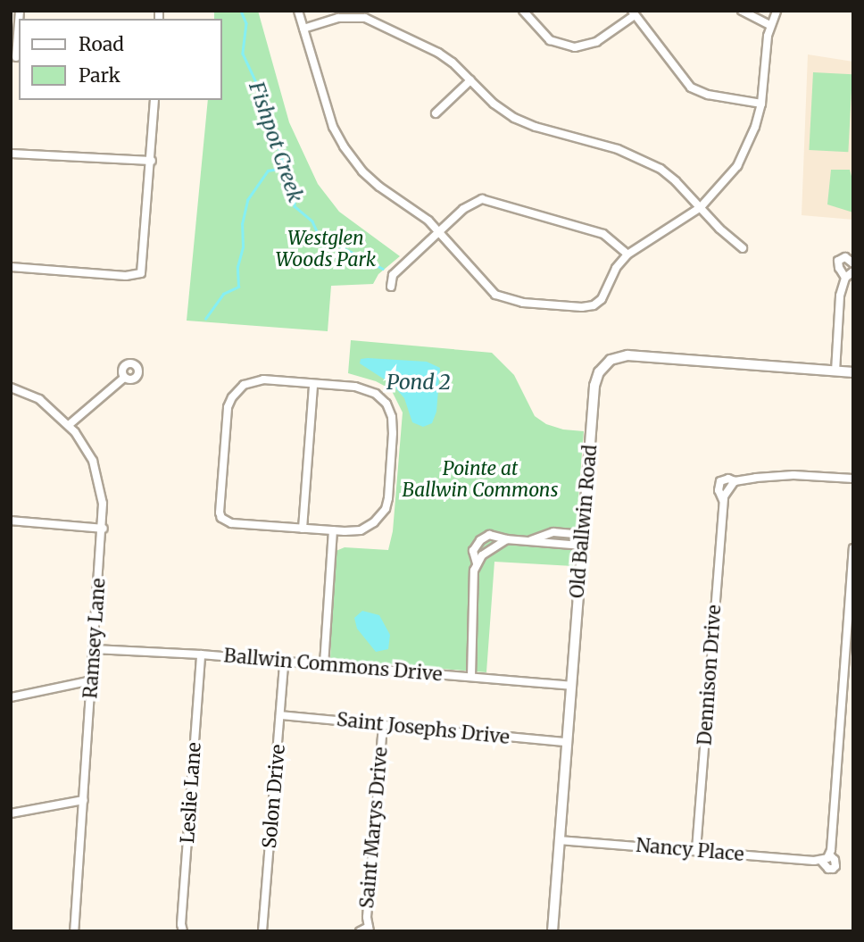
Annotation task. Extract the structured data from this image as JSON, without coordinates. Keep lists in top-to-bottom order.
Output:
{
  "streets": {
    "street": [
      "Old Ballwin Road",
      "Ramsey Lane",
      "Ballwin Commons Drive",
      "Dennison Drive",
      "Saint Josephs Drive",
      "Leslie Lane",
      "Solon Drive",
      "Saint Marys Drive",
      "Nancy Place"
    ]
  },
  "crossings": [
    ["Old Ballwin Road", "Ballwin Commons Drive"],
    ["Old Ballwin Road", "Saint Josephs Drive"],
    ["Old Ballwin Road", "Nancy Place"],
    ["Ramsey Lane", "Ballwin Commons Drive"],
    ["Ballwin Commons Drive", "Leslie Lane"],
    ["Ballwin Commons Drive", "Solon Drive"],
    ["Dennison Drive", "Nancy Place"],
    ["Saint Josephs Drive", "Solon Drive"],
    ["Saint Josephs Drive", "Saint Marys Drive"]
  ],
  "water": ["Fishpot Creek", "Pond 2"],
  "parks": ["Westglen Woods Park", "Pointe at Ballwin Commons"],
  "legend": ["Road", "Park"]
}
